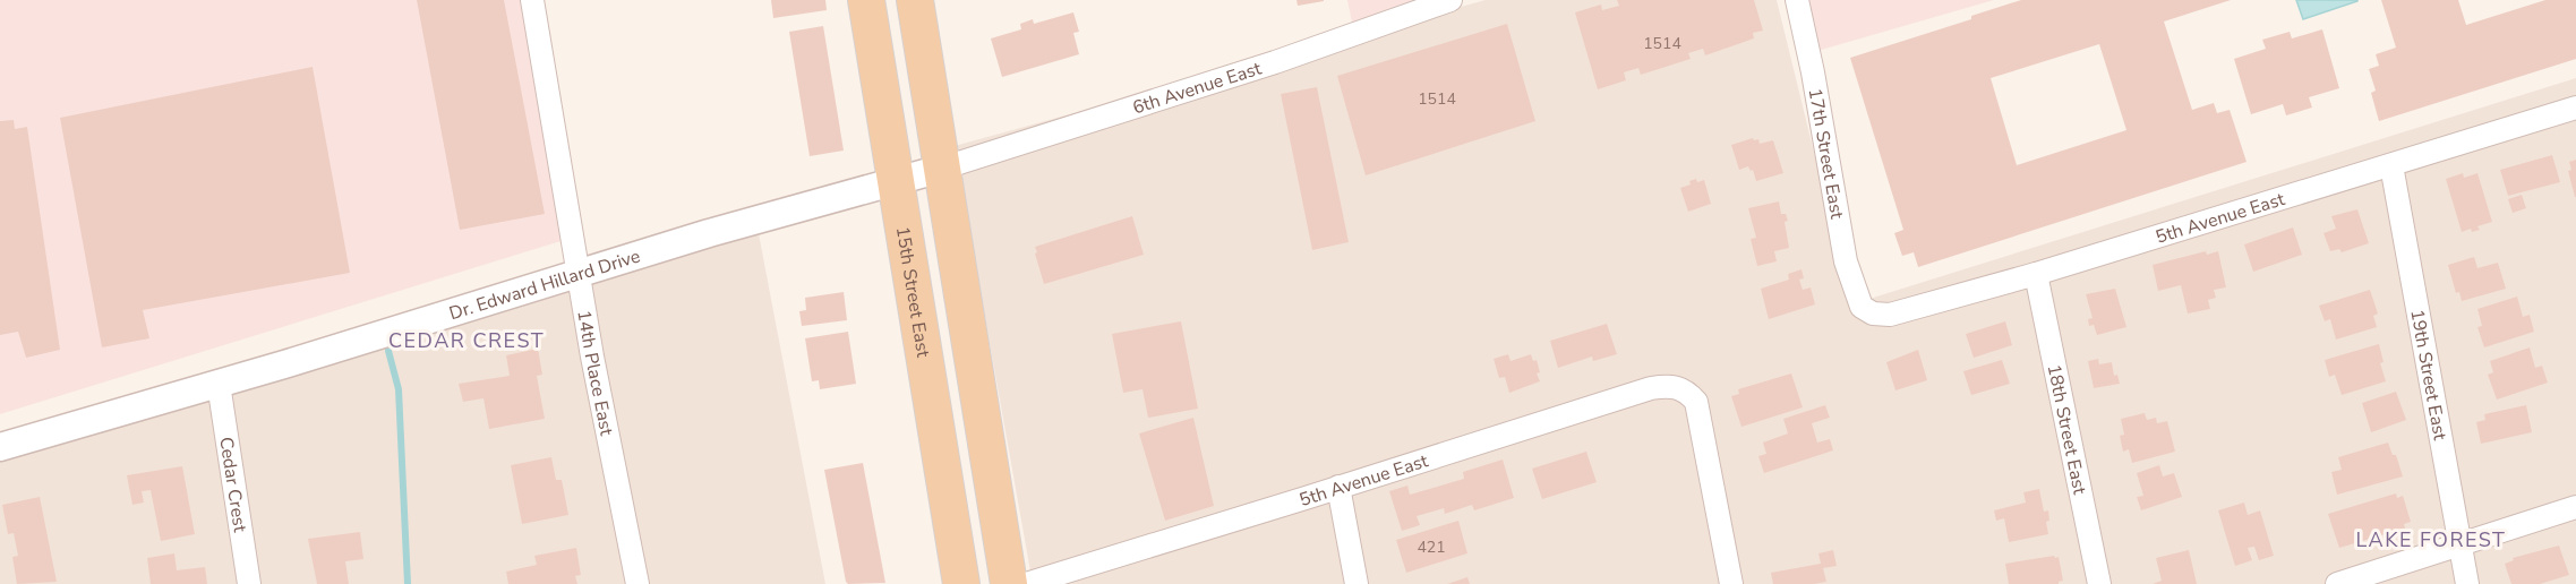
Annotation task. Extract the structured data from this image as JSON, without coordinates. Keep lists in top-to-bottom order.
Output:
{
  "streets": {
    "main road": ["15th Street East"],
    "street": [
      "6th Avenue East",
      "17th Street East",
      "5th Avenue East",
      "Dr. Edward Hillard Drive",
      "14th Place East",
      "19th Street East",
      "18th Street East",
      "Cedar Crest"
    ]
  },
  "crossings": [
    ["6th Avenue East", "Dr. Edward Hillard Drive"],
    ["17th Street East", "5th Avenue East"],
    ["5th Avenue East", "19th Street East"],
    ["5th Avenue East", "18th Street East"],
    ["Dr. Edward Hillard Drive", "15th Street East"],
    ["Dr. Edward Hillard Drive", "14th Place East"],
    ["Dr. Edward Hillard Drive", "Cedar Crest"]
  ],
  "districts": ["CEDAR CREST", "LAKE FOREST"],
  "house_numbers": ["1514", "1514", "421"]
}
